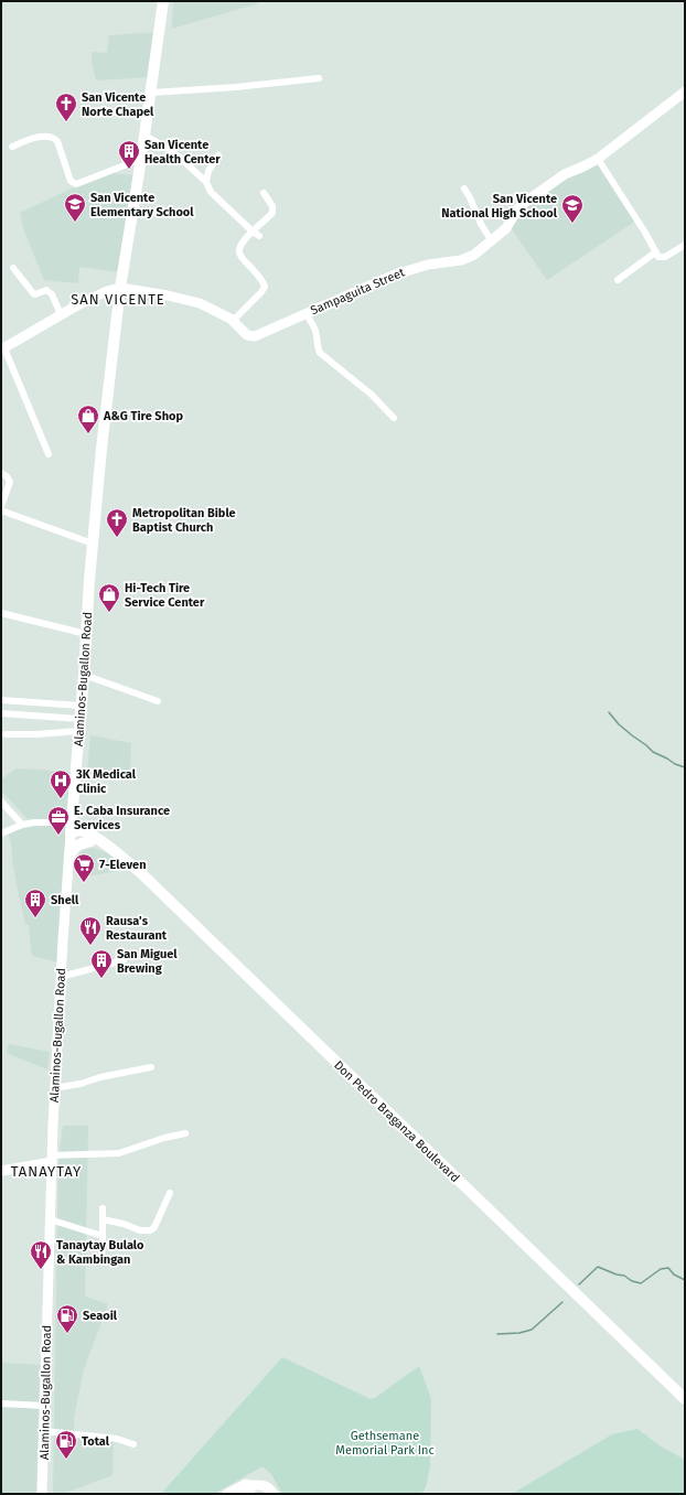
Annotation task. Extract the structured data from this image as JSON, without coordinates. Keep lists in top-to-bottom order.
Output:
{
  "streets": {
    "main road": ["Alaminos-Bugallon Road", "Don Pedro Braganza Boulevard"],
    "street": ["Sampaguita Street"]
  },
  "crossings": [
    ["Sampaguita Street", "Alaminos-Bugallon Road"],
    ["Alaminos-Bugallon Road", "Don Pedro Braganza Boulevard"]
  ],
  "districts": ["SAN VICENTE", "TANAYTAY"],
  "parks": ["Gethsemane Memorial Park Inc"],
  "places": {
    "church": ["San Vicente Norte Chapel", "Metropolitan Bible Baptist Church"],
    "building": ["San Vicente Health Center", "Shell", "San Miguel Brewing"],
    "school or university": ["San Vicente Elementary School", "San Vicente National High School"],
    "shop": ["A&G Tire Shop", "Hi-Tech Tire Service Center"],
    "hospital": ["3K Medical Clinic"],
    "office": ["E. Caba Insurance Services"],
    "supermarket": ["7-Eleven"],
    "restaurant": ["Rausa's Restaurant", "Tanaytay Bulalo & Kambingan"],
    "fuel station": ["Seaoil", "Total"]
  }
}
